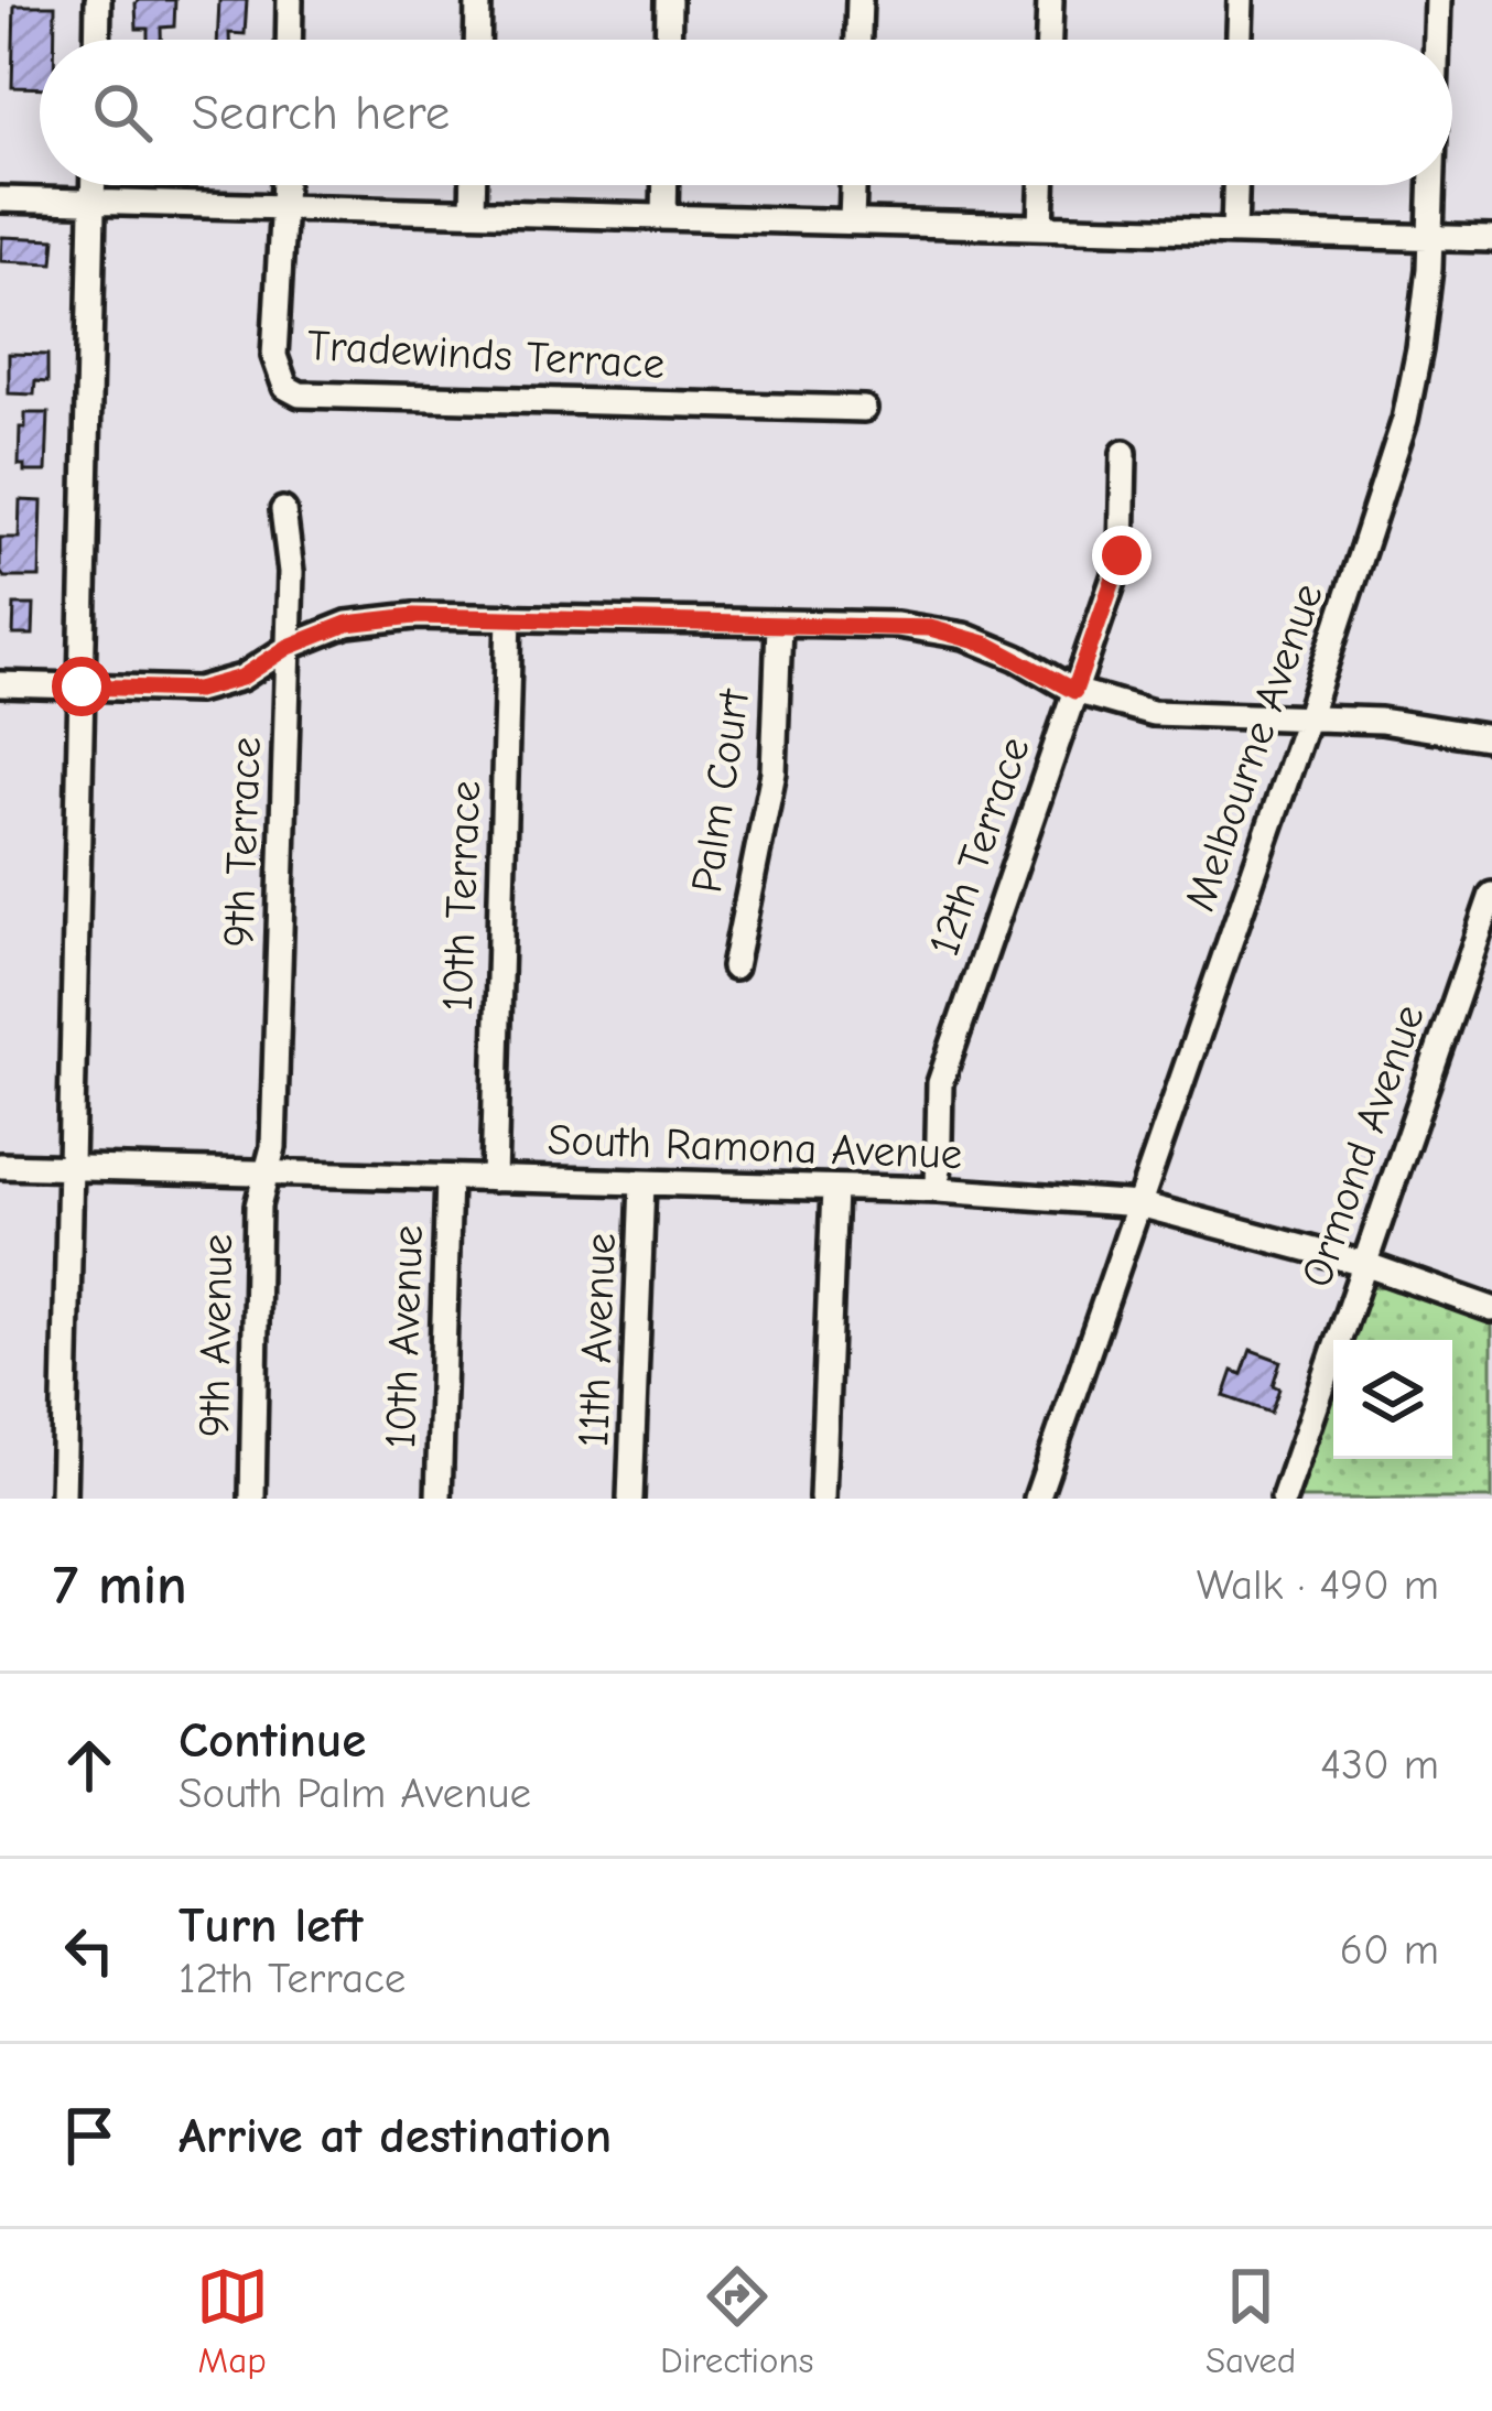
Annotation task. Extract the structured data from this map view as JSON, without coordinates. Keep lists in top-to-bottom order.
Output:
{
  "streets": {
    "street": [
      "Tradewinds Terrace",
      "Melbourne Avenue",
      "Palm Court",
      "9th Terrace",
      "12th Terrace",
      "10th Terrace",
      "Ormond Avenue",
      "South Ramona Avenue",
      "9th Avenue",
      "10th Avenue",
      "11th Avenue"
    ]
  },
  "crossings": [
    ["Melbourne Avenue", "South Ramona Avenue"],
    ["9th Terrace", "South Ramona Avenue"],
    ["9th Terrace", "9th Avenue"],
    ["12th Terrace", "South Ramona Avenue"],
    ["10th Terrace", "South Ramona Avenue"],
    ["Ormond Avenue", "South Ramona Avenue"],
    ["South Ramona Avenue", "9th Avenue"],
    ["South Ramona Avenue", "10th Avenue"],
    ["South Ramona Avenue", "11th Avenue"]
  ],
  "page": {
    "search": "Search here",
    "heading": ["7 min", "Walk · 490 m"],
    "list": [
      ["Continue", "South Palm Avenue", "430 m"],
      ["Turn left", "12th Terrace", "60 m"],
      "Arrive at destination"
    ],
    "nav": ["Map", "Directions", "Saved"]
  }
}
